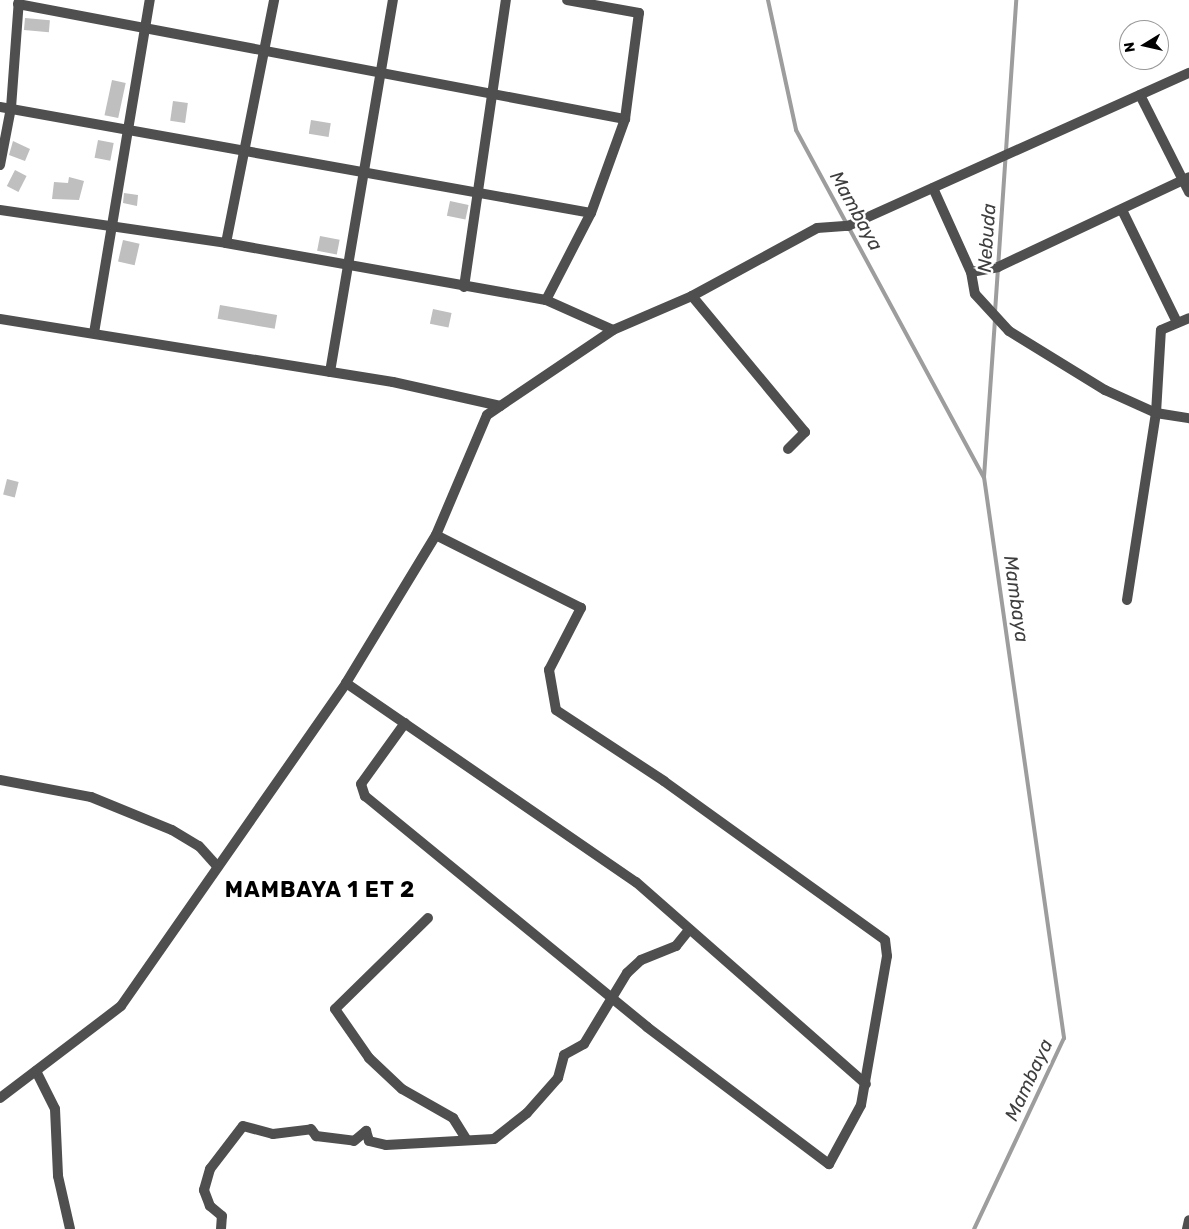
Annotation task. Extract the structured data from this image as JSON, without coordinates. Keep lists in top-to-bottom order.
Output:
{
  "districts": ["MAMBAYA 1 ET 2"],
  "water": ["Mambaya", "Nebuda"],
  "north": "left"
}
